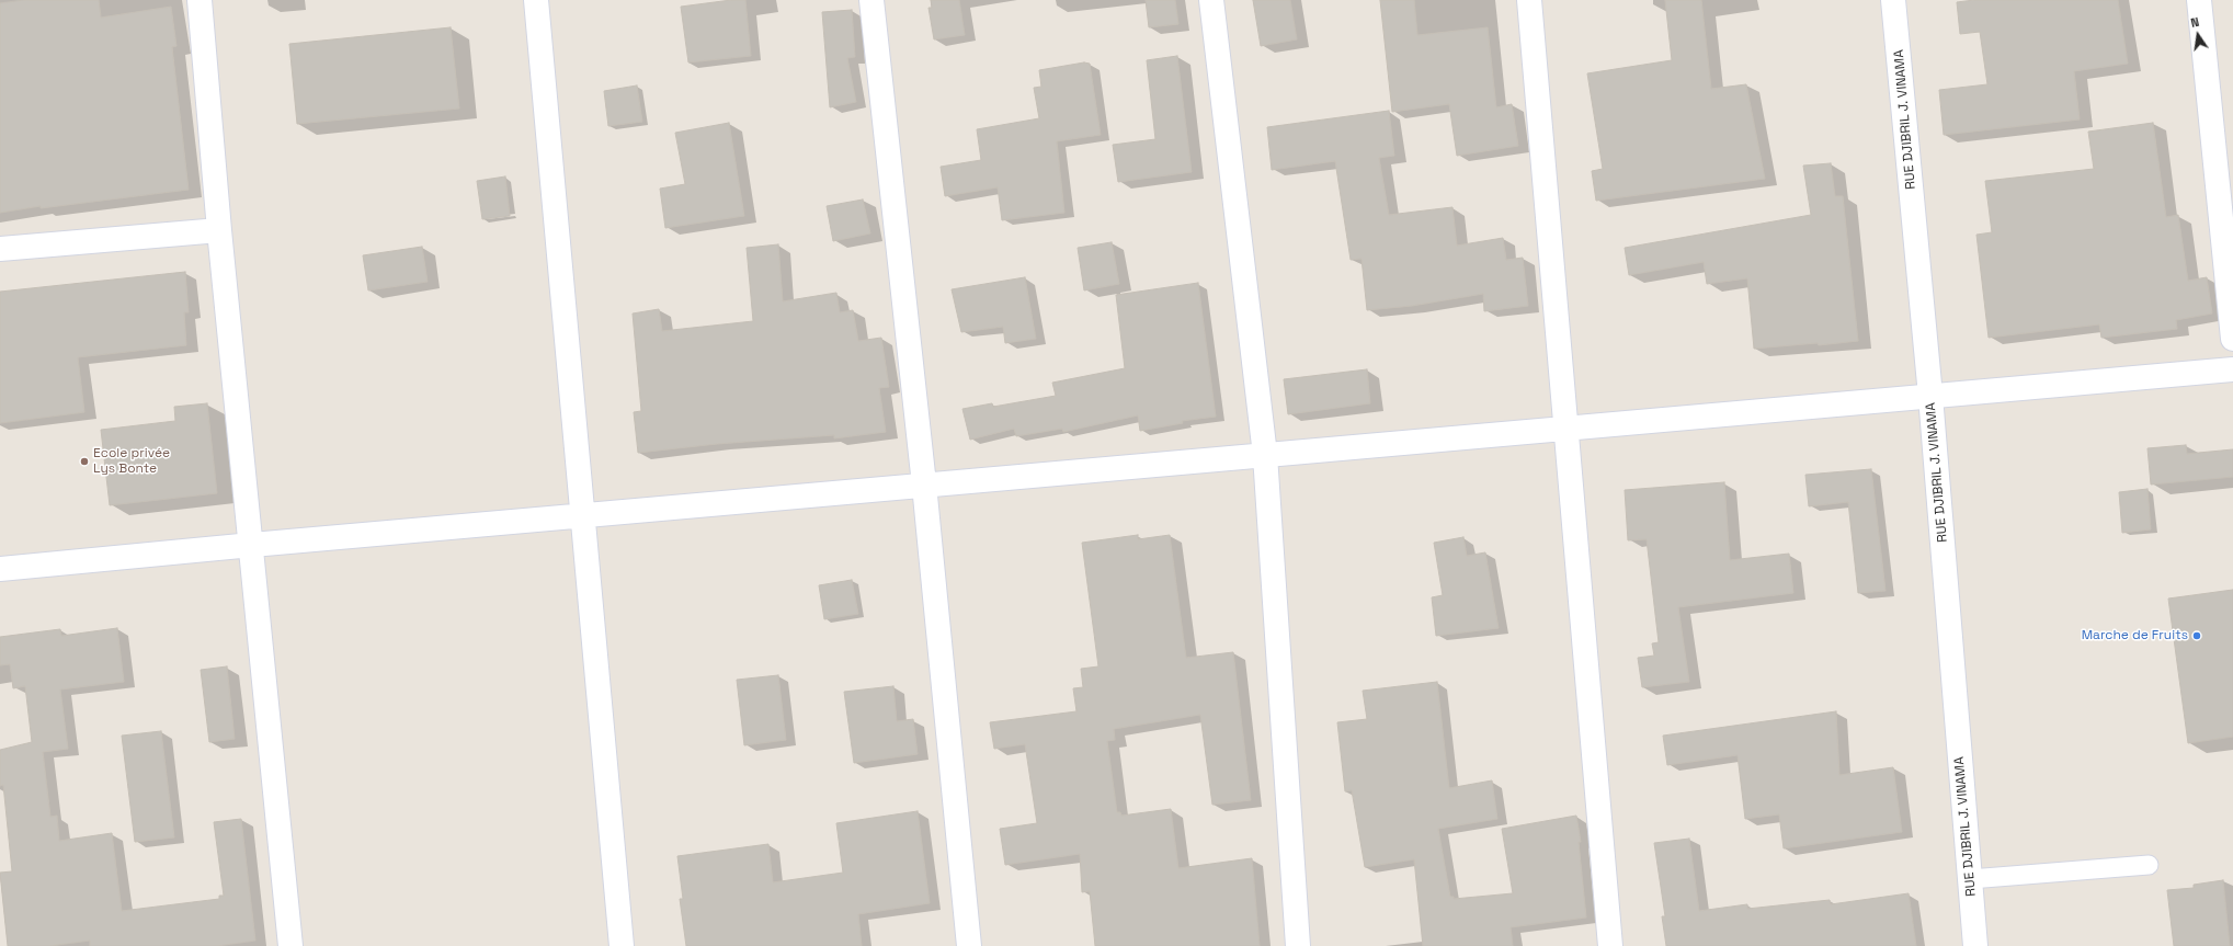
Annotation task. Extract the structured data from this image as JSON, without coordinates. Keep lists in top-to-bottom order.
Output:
{
  "streets": {
    "street": ["RUE DJIBRIL J. VINAMA"]
  },
  "places": ["Ecole privée Lys Bonte", "Marche de Fruits"],
  "north": "top"
}
